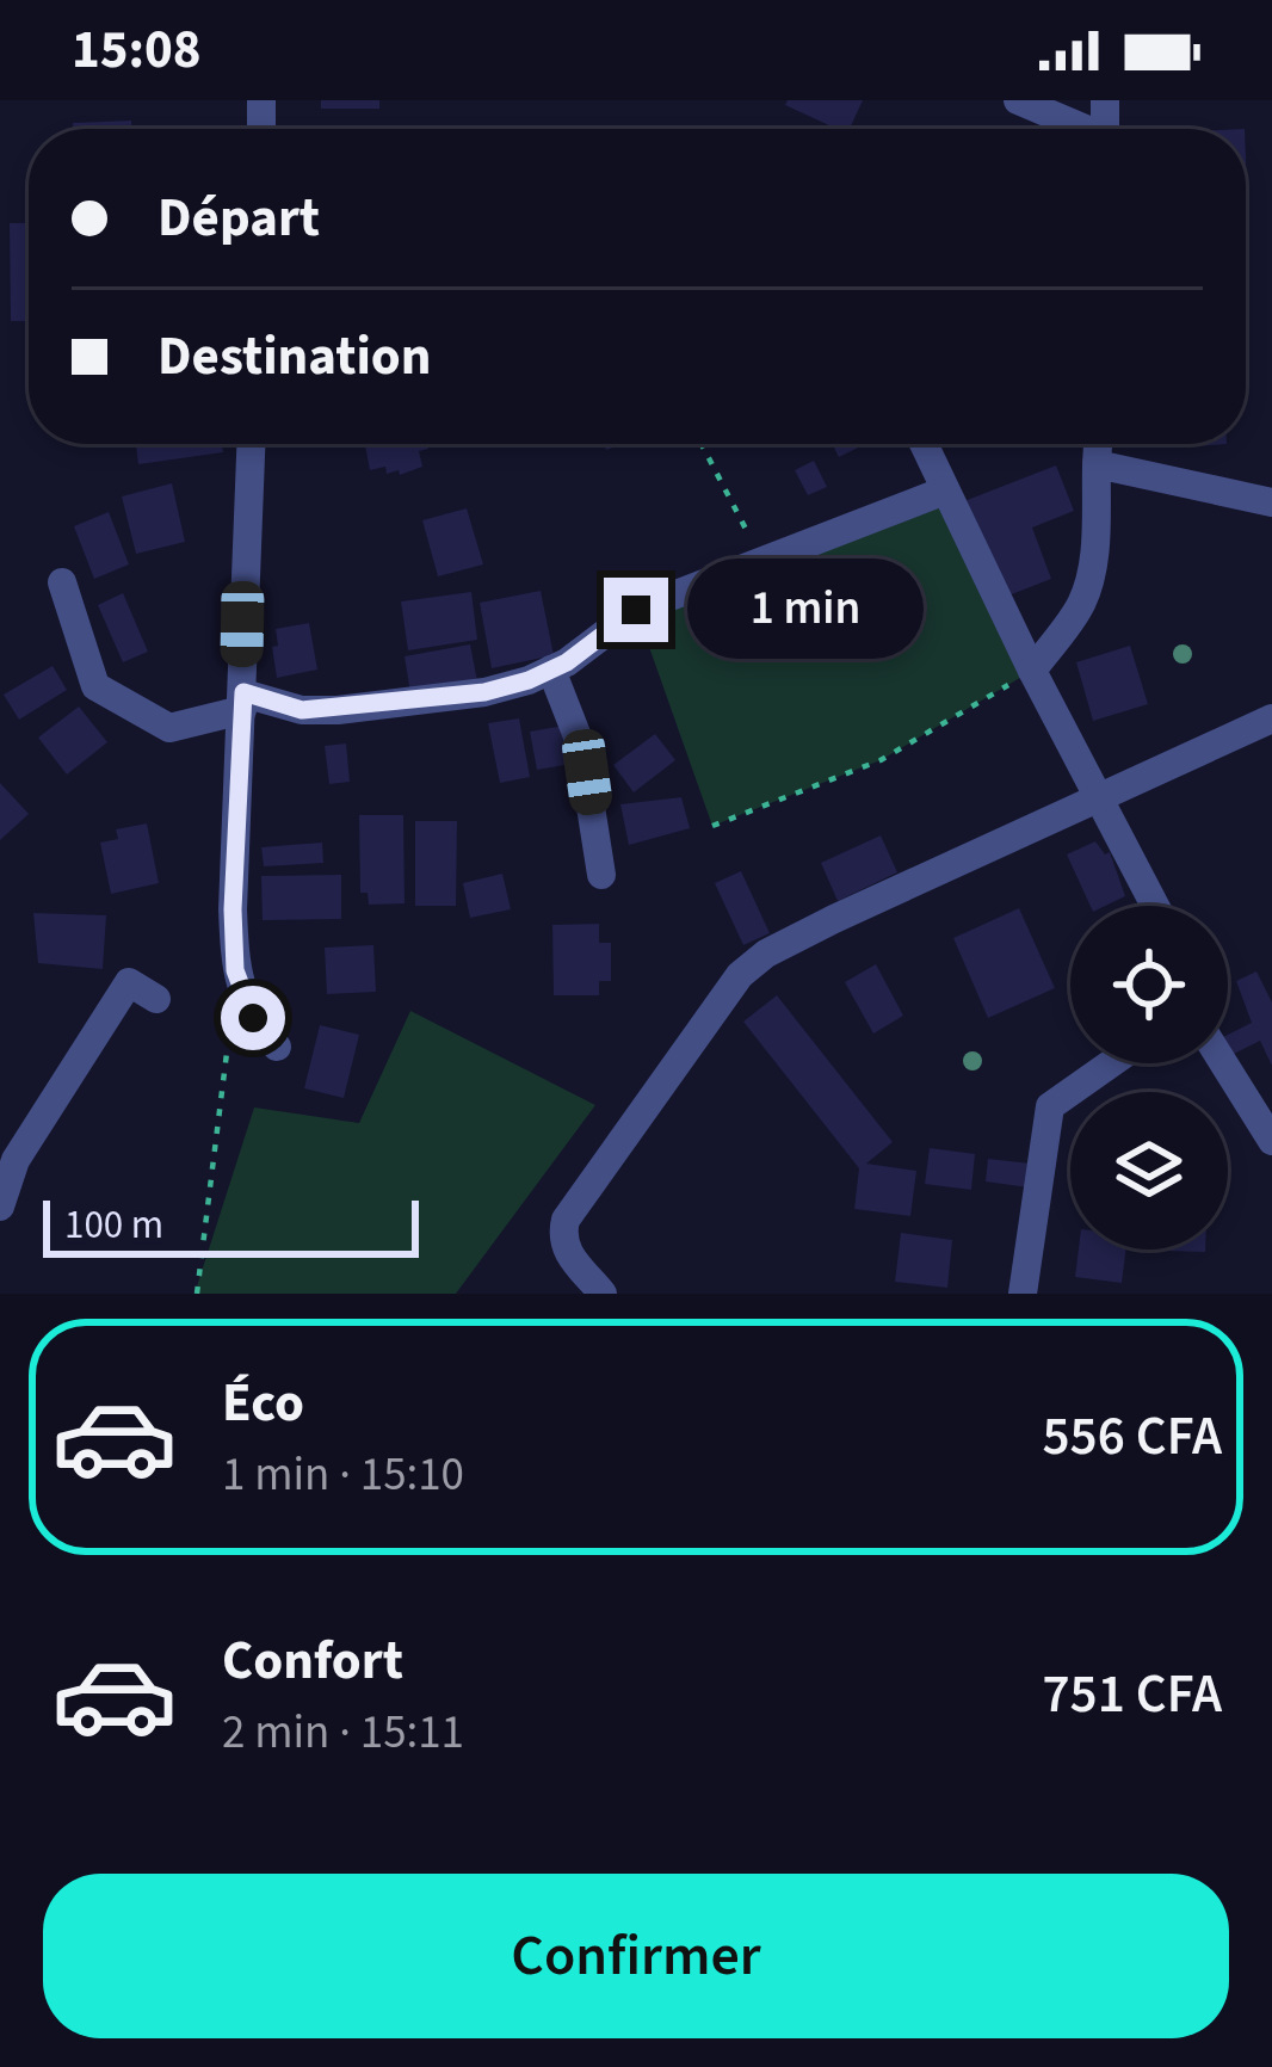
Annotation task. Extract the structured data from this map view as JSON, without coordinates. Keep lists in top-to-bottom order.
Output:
{
  "scale_bar": "100 m",
  "page": {
    "status": "15:08",
    "banner": ["Départ", "Destination"],
    "bubble": "1 min",
    "scale": "100 m",
    "list": [
      {
        "name": "Éco",
        "note": "1 min · 15:10",
        "value": "556 CFA"
      },
      {
        "name": "Confort",
        "note": "2 min · 15:11",
        "value": "751 CFA"
      }
    ],
    "buttons": "Confirmer"
  }
}
